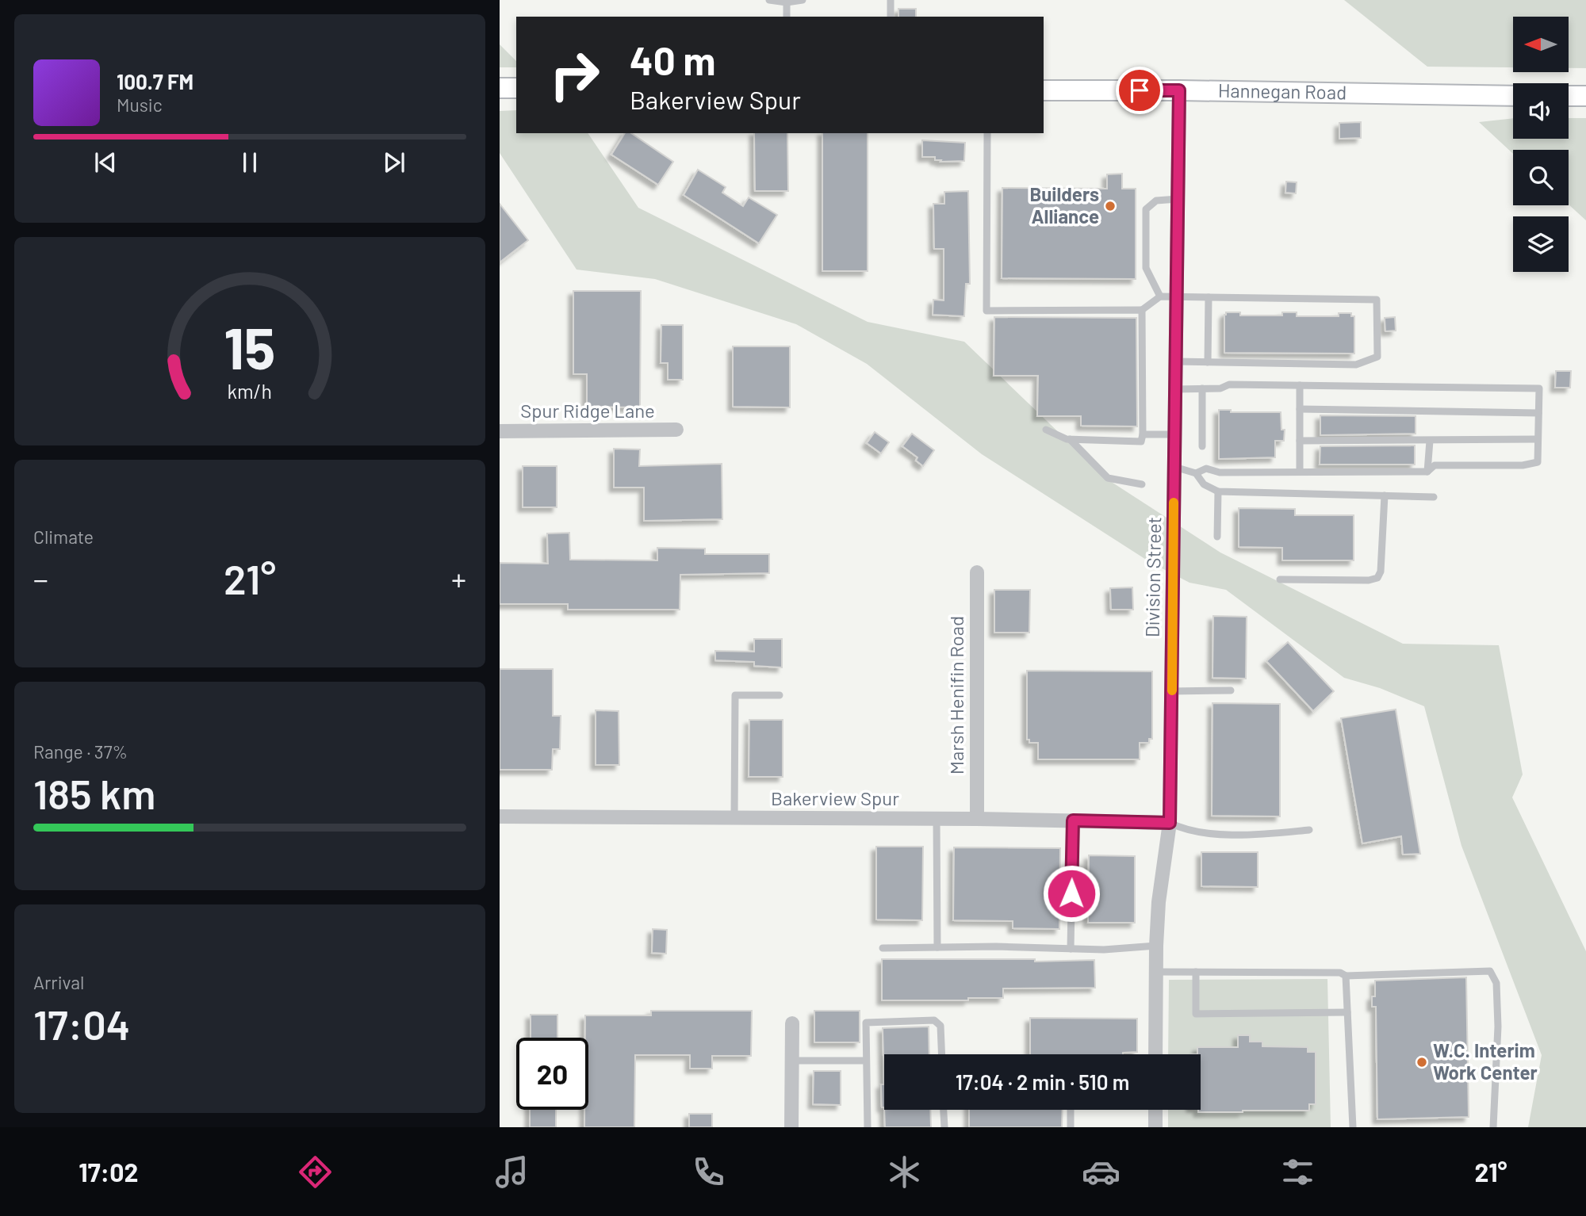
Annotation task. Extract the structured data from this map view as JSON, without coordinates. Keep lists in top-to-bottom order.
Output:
{
  "streets": {
    "main road": ["Hannegan Road"],
    "street": [
      "Spur Ridge Lane",
      "Division Street",
      "Marsh Henifin Road",
      "Bakerview Spur"
    ]
  },
  "crossings": [
    ["Hannegan Road", "Division Street"],
    ["Division Street", "Bakerview Spur"],
    ["Marsh Henifin Road", "Bakerview Spur"]
  ],
  "places": ["Builders Alliance", "W.C. Interim Work Center"],
  "north": "left",
  "page": {
    "turn": ["40 m", "Bakerview Spur"],
    "song": ["100.7 FM", "Music"],
    "tile": [
      "Climate",
      ["Range · 37%", "185 km"],
      ["Arrival", "17:04"]
    ],
    "heat": ["−", "21°", "+"],
    "limit": "20",
    "trip": "17:04 · 2 min · 510 m",
    "tabs": ["17:02", "21°"],
    "gauge": ["15", "km/h"]
  }
}
